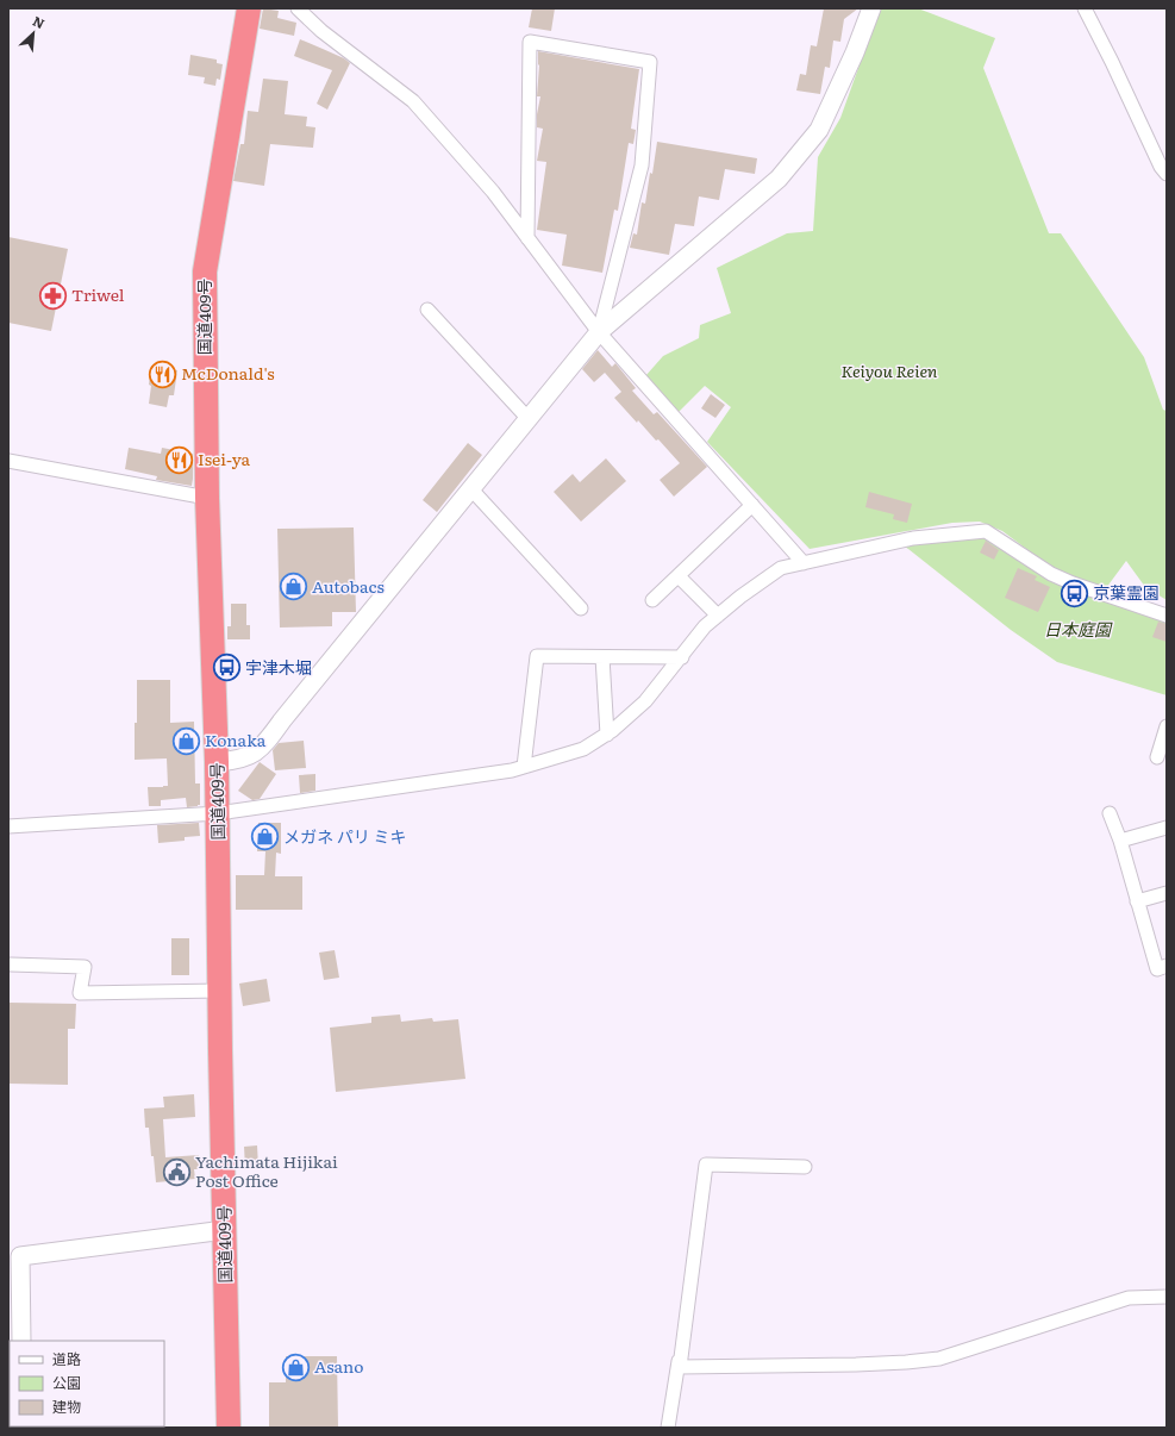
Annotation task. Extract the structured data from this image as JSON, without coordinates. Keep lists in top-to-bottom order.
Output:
{
  "streets": {
    "highway": ["国道409号"]
  },
  "parks": ["Keiyou Reien", "日本庭園"],
  "places": {
    "pharmacy": ["Triwel"],
    "restaurant": ["McDonald's", "Isei-ya"],
    "shop": [
      "Autobacs",
      "Konaka",
      "メガネ パリ ミキ",
      "Asano"
    ],
    "bus stop": ["京葉霊園", "宇津木堀"],
    "public building": ["Yachimata Hijikai Post Office"]
  },
  "legend": ["道路", "公園", "建物"],
  "north": "top right"
}
